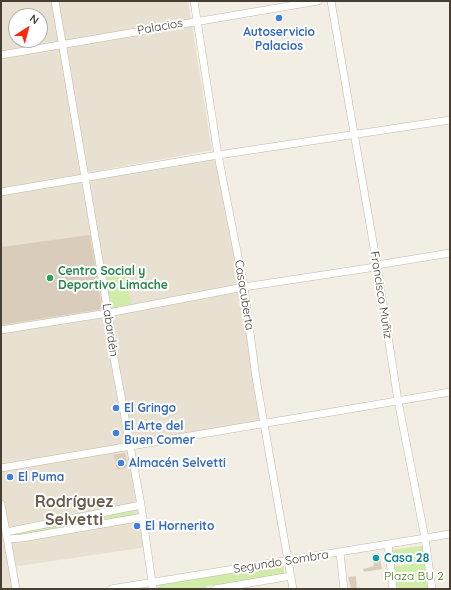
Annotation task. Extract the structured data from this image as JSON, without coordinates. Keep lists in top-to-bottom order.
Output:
{
  "streets": {
    "street": [
      "Palacios",
      "Casacuberta",
      "Francisco Muñiz",
      "Labardén",
      "Segundo Sombra"
    ]
  },
  "crossings": [
    ["Palacios", "Casacuberta"],
    ["Palacios", "Labardén"],
    ["Casacuberta", "Segundo Sombra"],
    ["Francisco Muñiz", "Segundo Sombra"],
    ["Labardén", "Segundo Sombra"]
  ],
  "districts": ["Rodríguez Selvetti"],
  "parks": ["Plaza BU 2"],
  "places": [
    "Autoservicio Palacios",
    "Centro Social y Deportivo Limache",
    "El Gringo",
    "El Arte del Buen Comer",
    "Almacén Selvetti",
    "El Puma",
    "El Hornerito",
    "Casa 28"
  ],
  "north": "top right"
}
